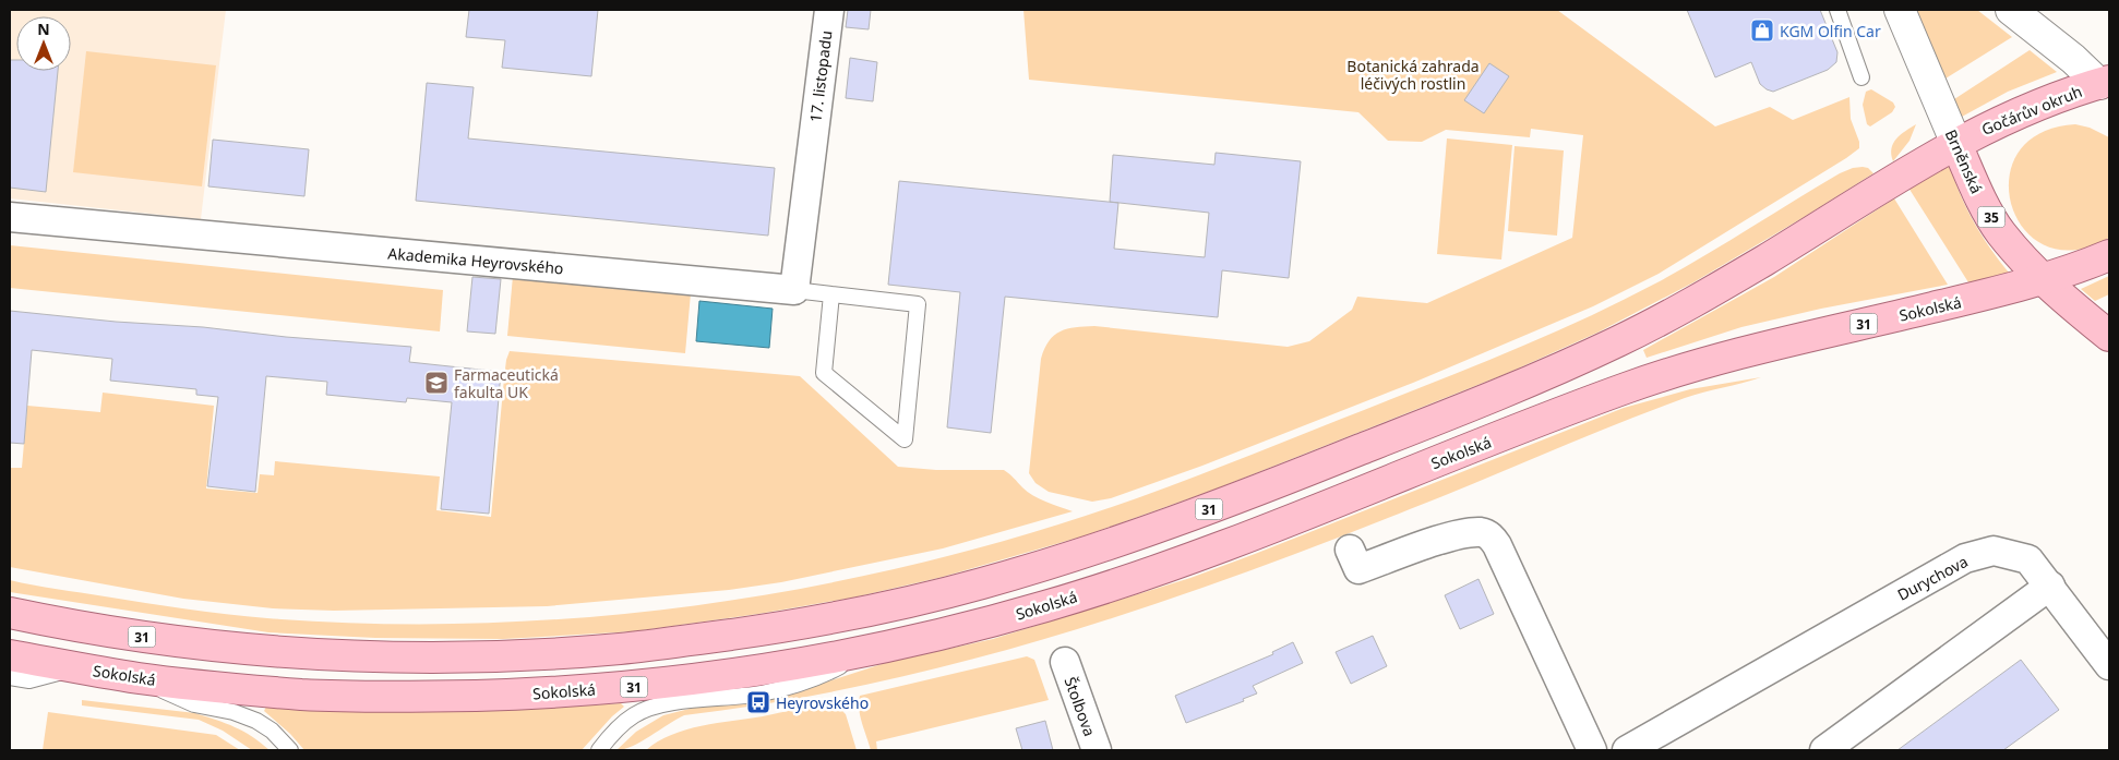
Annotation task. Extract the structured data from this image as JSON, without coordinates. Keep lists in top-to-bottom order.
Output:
{
  "streets": {
    "main road": [
      "Gočárův okruh",
      "Brněnská",
      "35",
      "Sokolská",
      "31"
    ],
    "street": [
      "17. listopadu",
      "Akademika Heyrovského",
      "Durychova",
      "Štolbova"
    ]
  },
  "crossings": [
    ["17. listopadu", "Akademika Heyrovského"],
    ["Gočárův okruh", "Brněnská"],
    ["Gočárův okruh", "31"],
    ["Brněnská", "Sokolská"],
    ["Brněnská", "31"],
    ["Sokolská", "31"]
  ],
  "parks": ["Botanická zahrada léčivých rostlin"],
  "places": {
    "shop": ["KGM Olfin Car"],
    "school or university": ["Farmaceutická fakulta UK"],
    "bus stop": ["Heyrovského"]
  },
  "north": "top"
}
